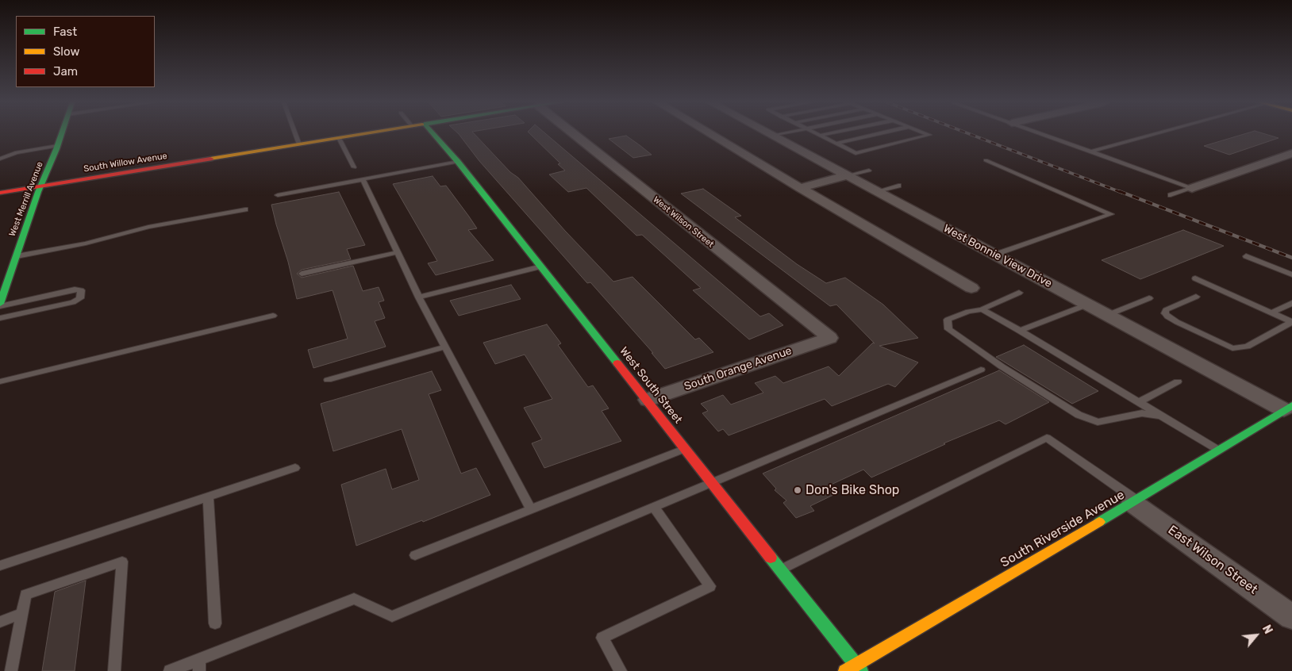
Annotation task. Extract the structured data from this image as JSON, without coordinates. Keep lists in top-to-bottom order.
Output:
{
  "streets": {
    "street": [
      "South Willow Avenue",
      "West Merrill Avenue",
      "West Wilson Street",
      "West Bonnie View Drive",
      "South Orange Avenue",
      "West South Street",
      "South Riverside Avenue",
      "East Wilson Street"
    ]
  },
  "crossings": [
    ["South Willow Avenue", "West Merrill Avenue"],
    ["West Wilson Street", "South Orange Avenue"],
    ["West Bonnie View Drive", "South Riverside Avenue"],
    ["South Orange Avenue", "West South Street"],
    ["West South Street", "South Riverside Avenue"],
    ["South Riverside Avenue", "East Wilson Street"]
  ],
  "places": ["Don's Bike Shop"],
  "legend": ["Fast", "Slow", "Jam"],
  "north": "top right"
}
